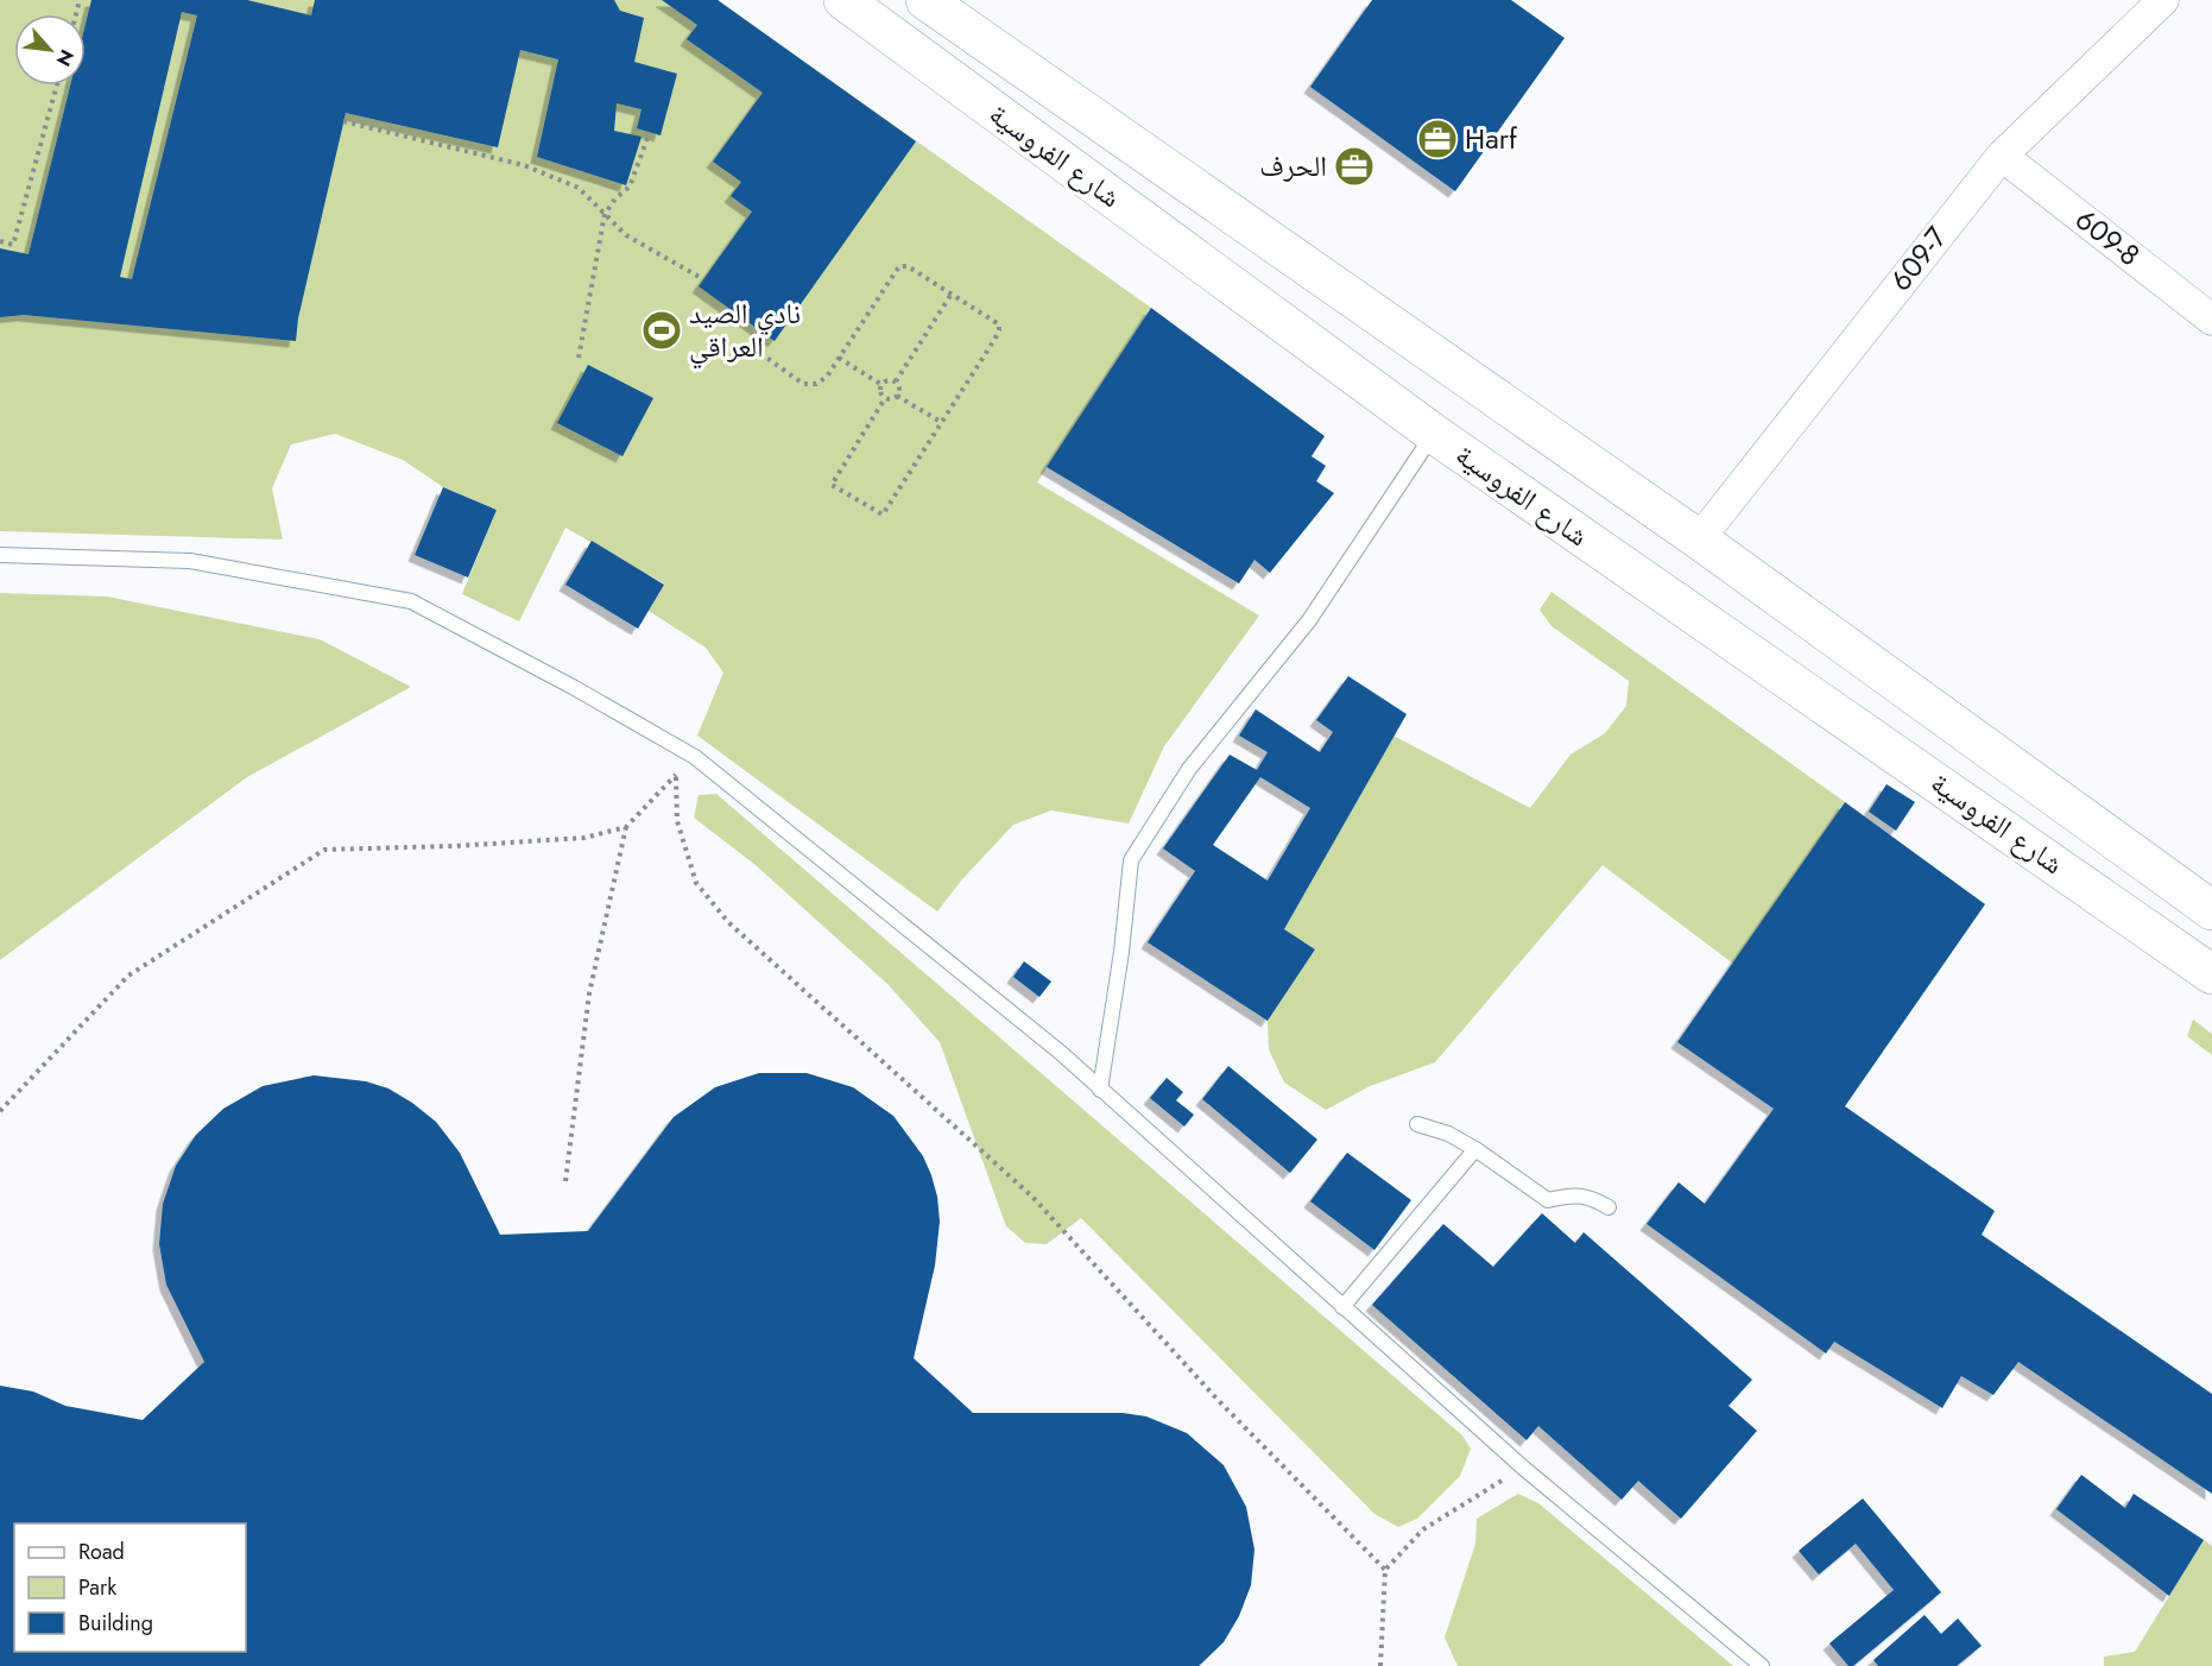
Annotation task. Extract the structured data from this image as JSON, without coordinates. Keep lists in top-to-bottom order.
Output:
{
  "streets": {
    "street": ["شارع الفروسية", "609-8", "609-7"]
  },
  "crossings": [
    ["شارع الفروسية", "609-7"],
    ["609-8", "609-7"]
  ],
  "places": {
    "office": ["Harf", "الحرف"],
    "sports": ["نادي الصيد العراقي"]
  },
  "legend": ["Road", "Park", "Building"],
  "north": "bottom right"
}
